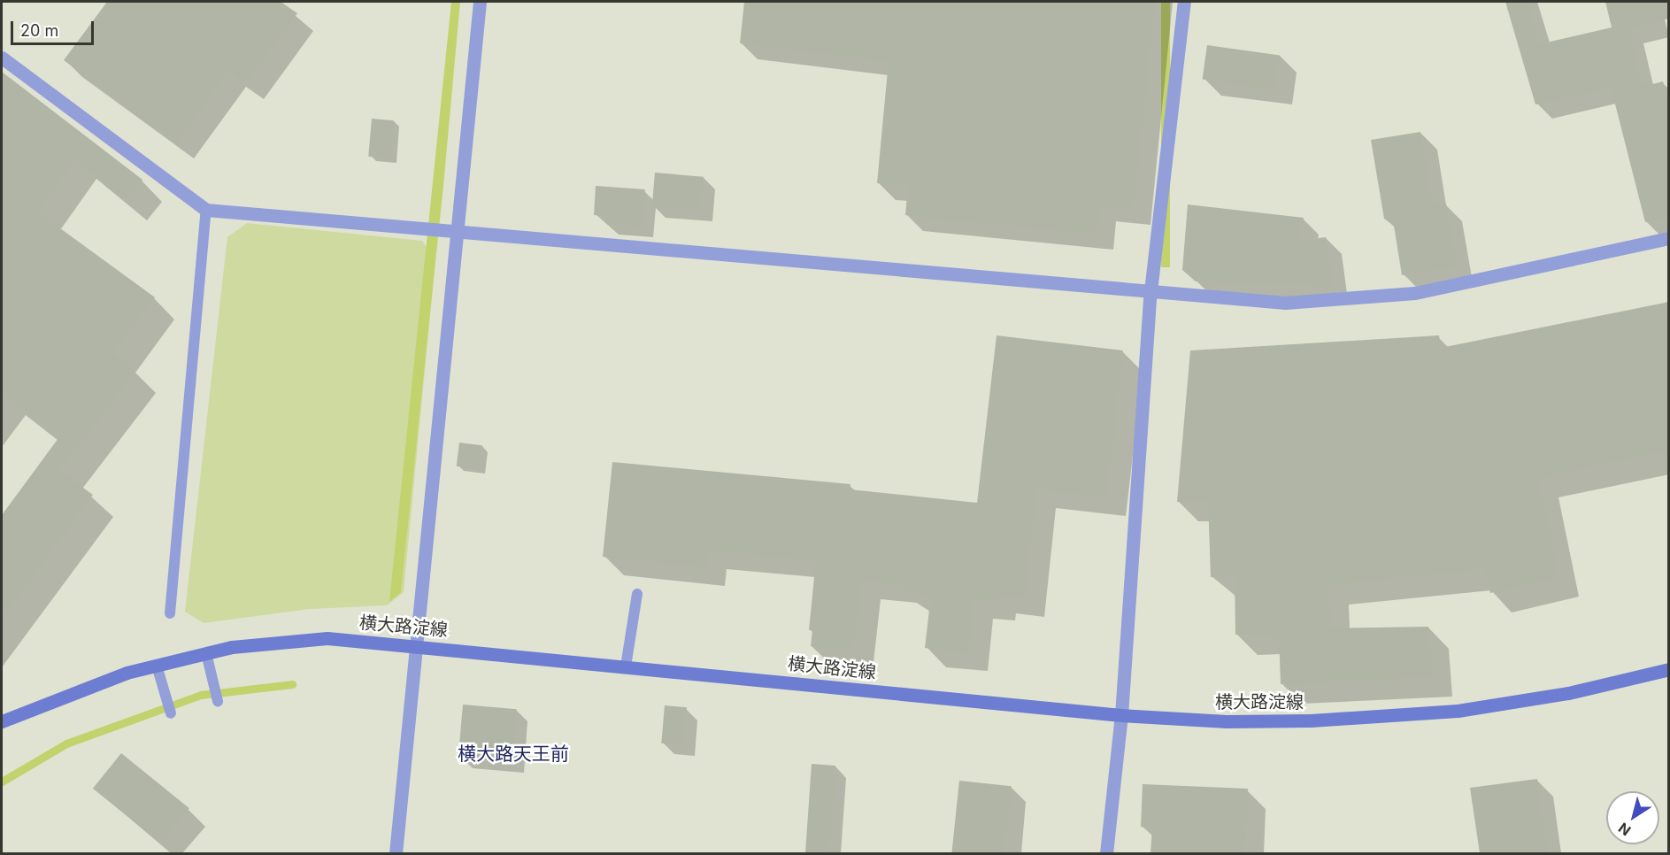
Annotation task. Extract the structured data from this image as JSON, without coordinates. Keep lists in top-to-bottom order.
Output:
{
  "streets": {
    "street": ["横大路淀線"]
  },
  "districts": ["横大路天王前"],
  "scale_bar": "20 m",
  "north": "bottom left"
}
